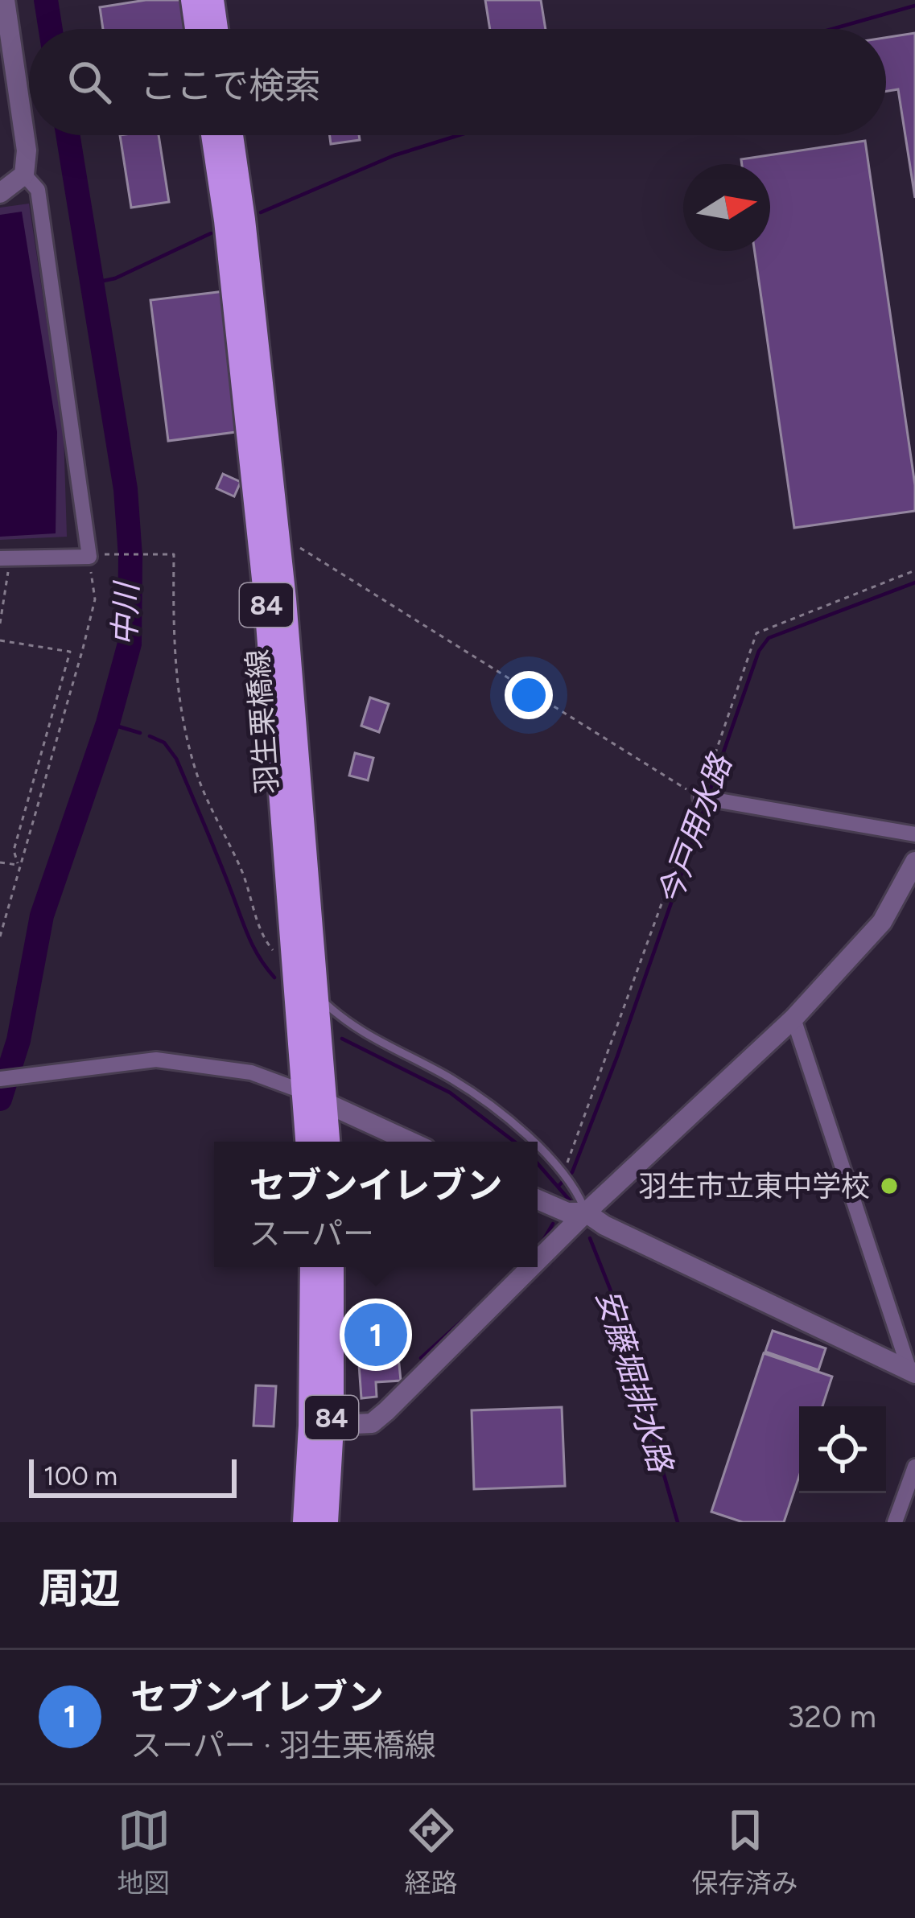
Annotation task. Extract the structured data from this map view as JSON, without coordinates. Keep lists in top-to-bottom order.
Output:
{
  "streets": {
    "main road": ["84", "羽生栗橋線"]
  },
  "water": ["中川", "今戸用水路", "安藤堀排水路"],
  "places": ["羽生市立東中学校"],
  "scale_bar": "100 m",
  "north": "right",
  "page": {
    "search": "ここで検索",
    "popup": ["セブンイレブン", "スーパー"],
    "pins": "1",
    "scale": "100 m",
    "heading": "周辺",
    "list": [
      {
        "mark": "1",
        "name": "セブンイレブン",
        "note": "スーパー · 羽生栗橋線",
        "value": "320 m"
      }
    ],
    "nav": ["地図", "経路", "保存済み"]
  }
}
